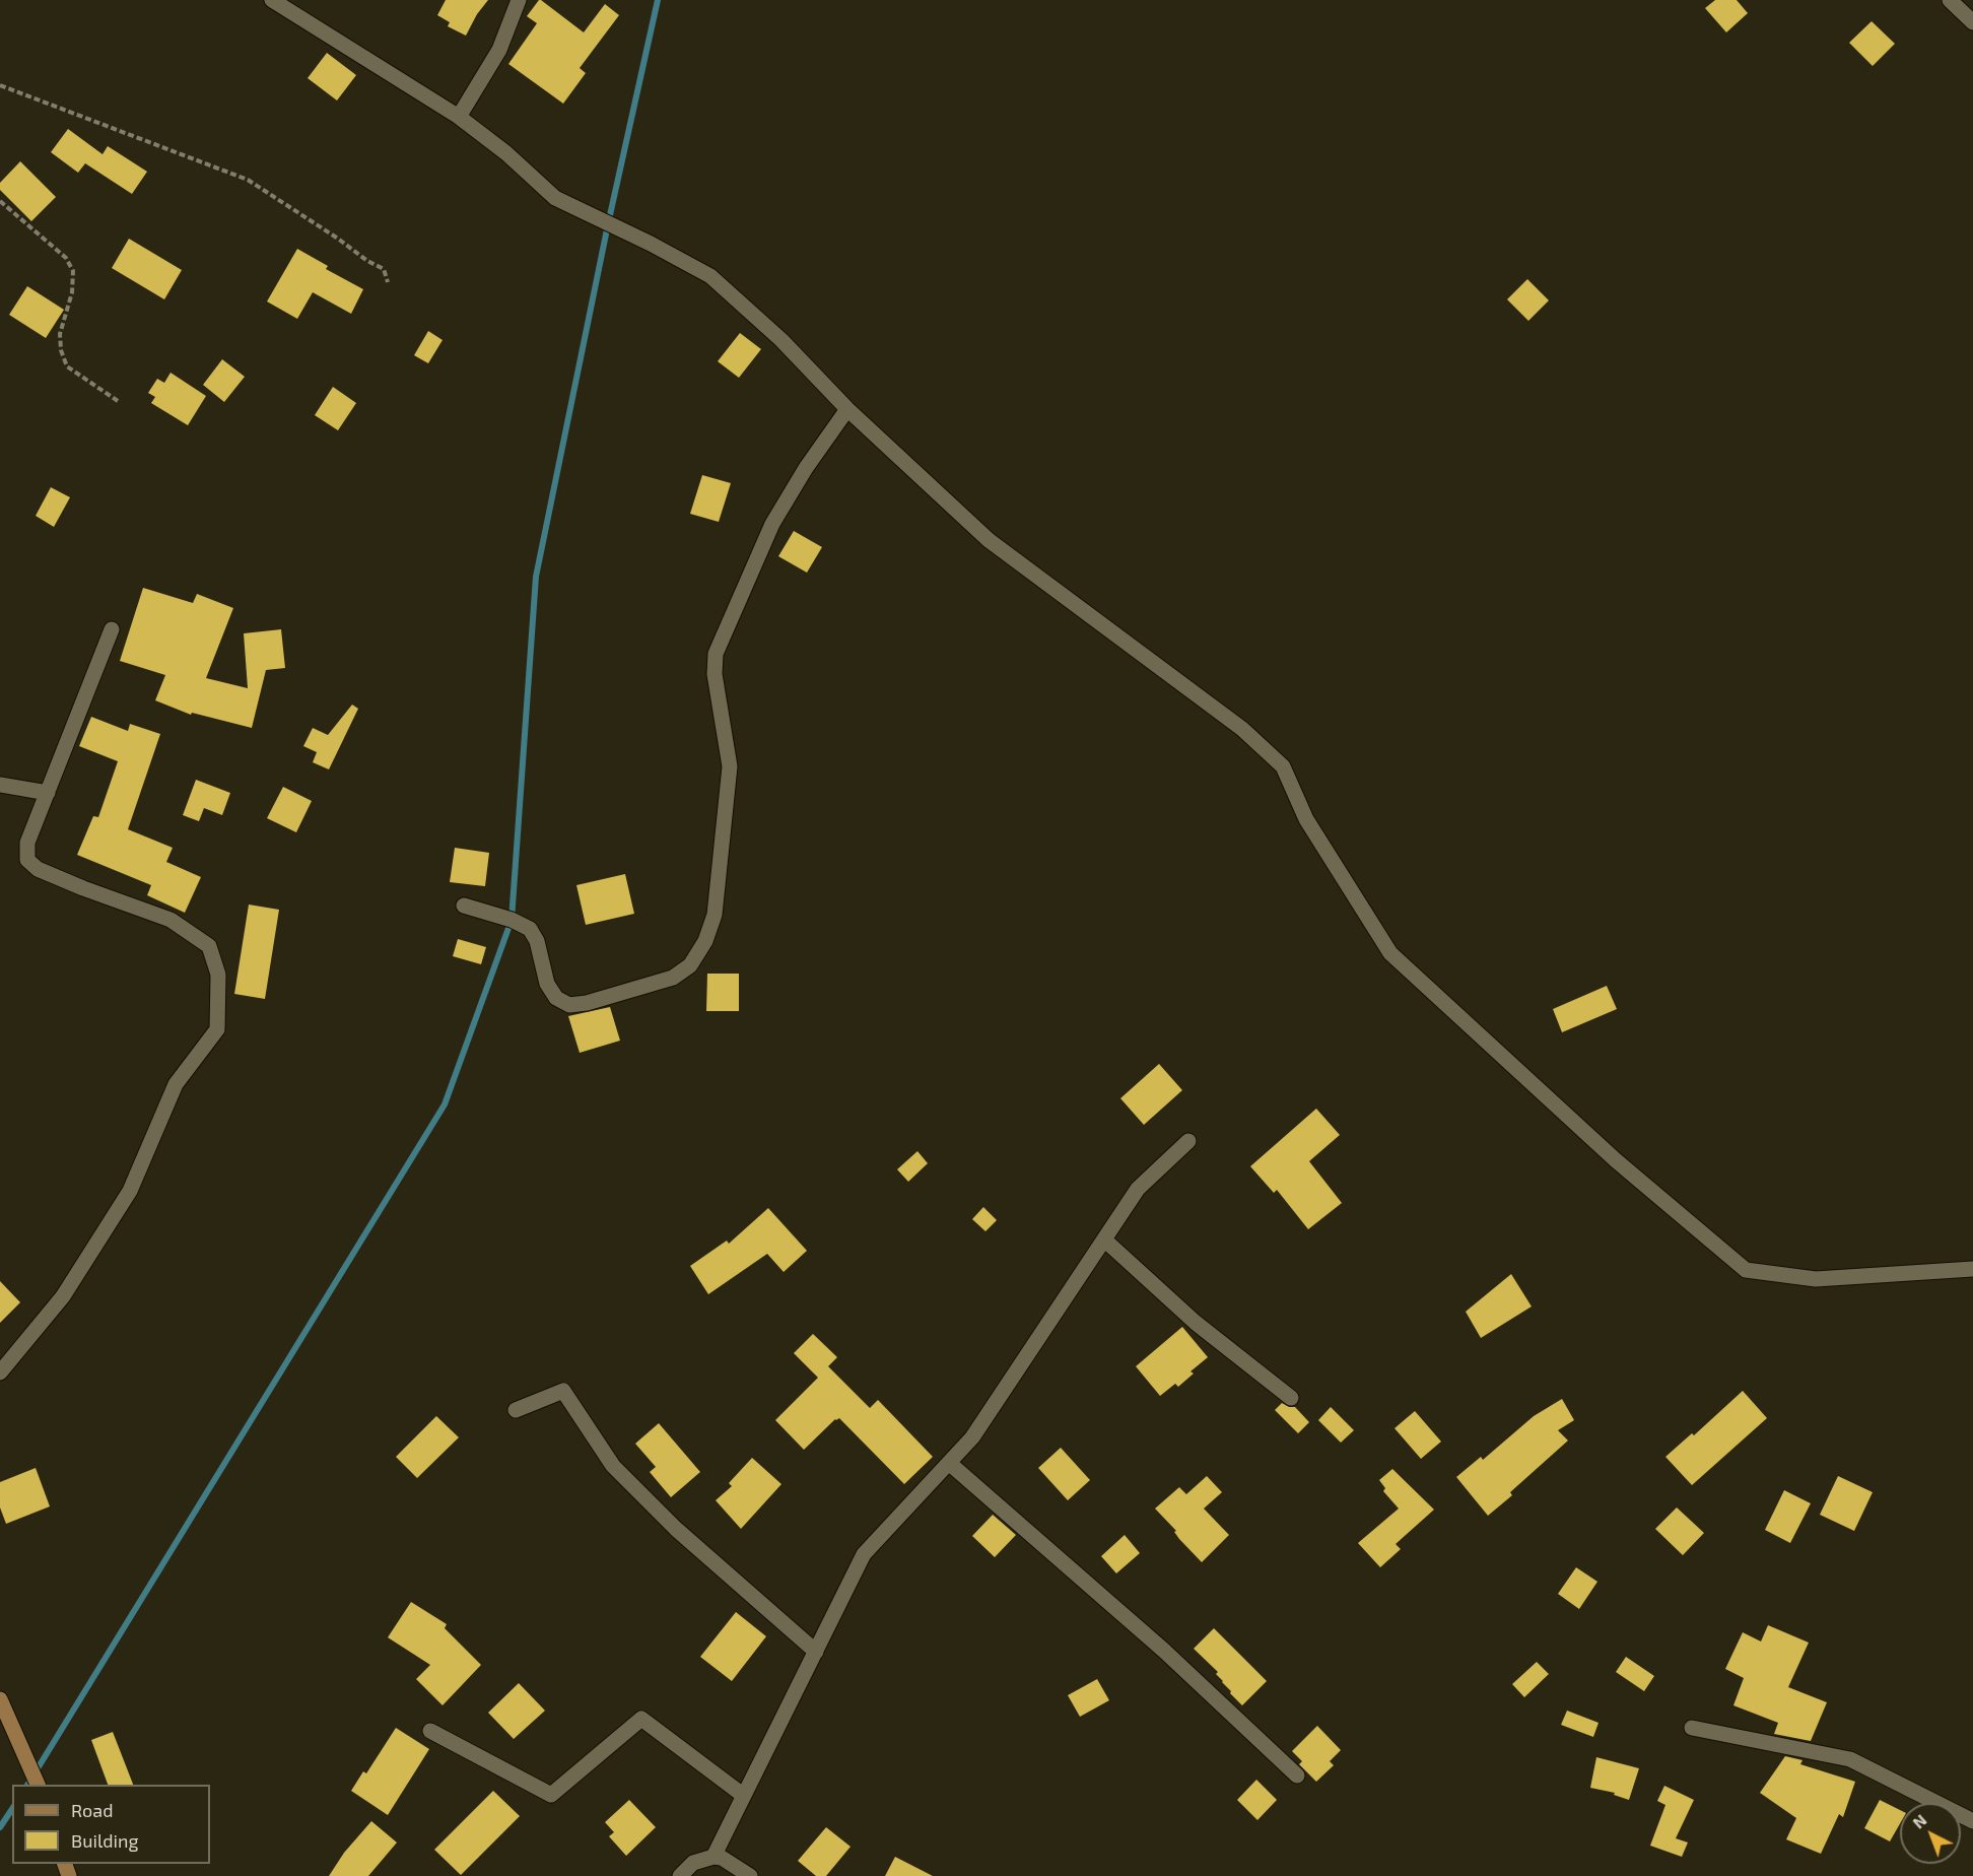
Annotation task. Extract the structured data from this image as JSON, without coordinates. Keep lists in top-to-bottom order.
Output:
{
  "legend": ["Road", "Building"],
  "north": "top left"
}
